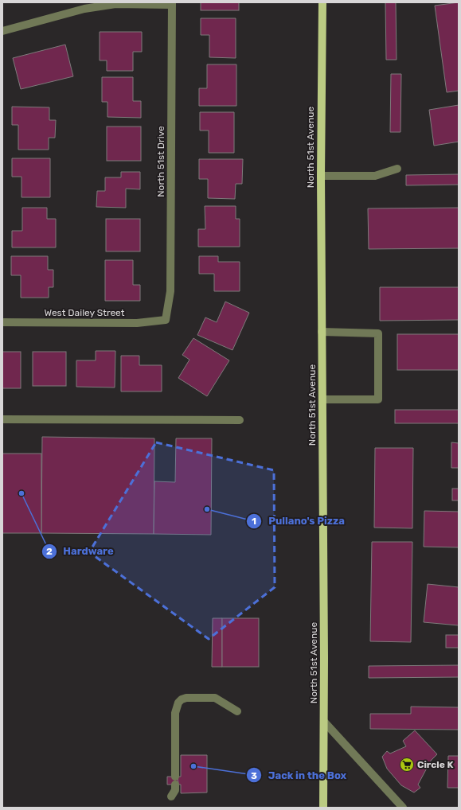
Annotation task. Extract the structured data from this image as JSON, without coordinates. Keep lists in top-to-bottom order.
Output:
{
  "streets": {
    "main road": ["North 51st Avenue"],
    "street": ["North 51st Drive", "West Dailey Street"]
  },
  "crossings": [
    ["North 51st Drive", "West Dailey Street"]
  ],
  "places": {
    "other": ["Hardware", "Pullano's Pizza", "Jack in the Box"],
    "supermarket": ["Circle K"]
  }
}
